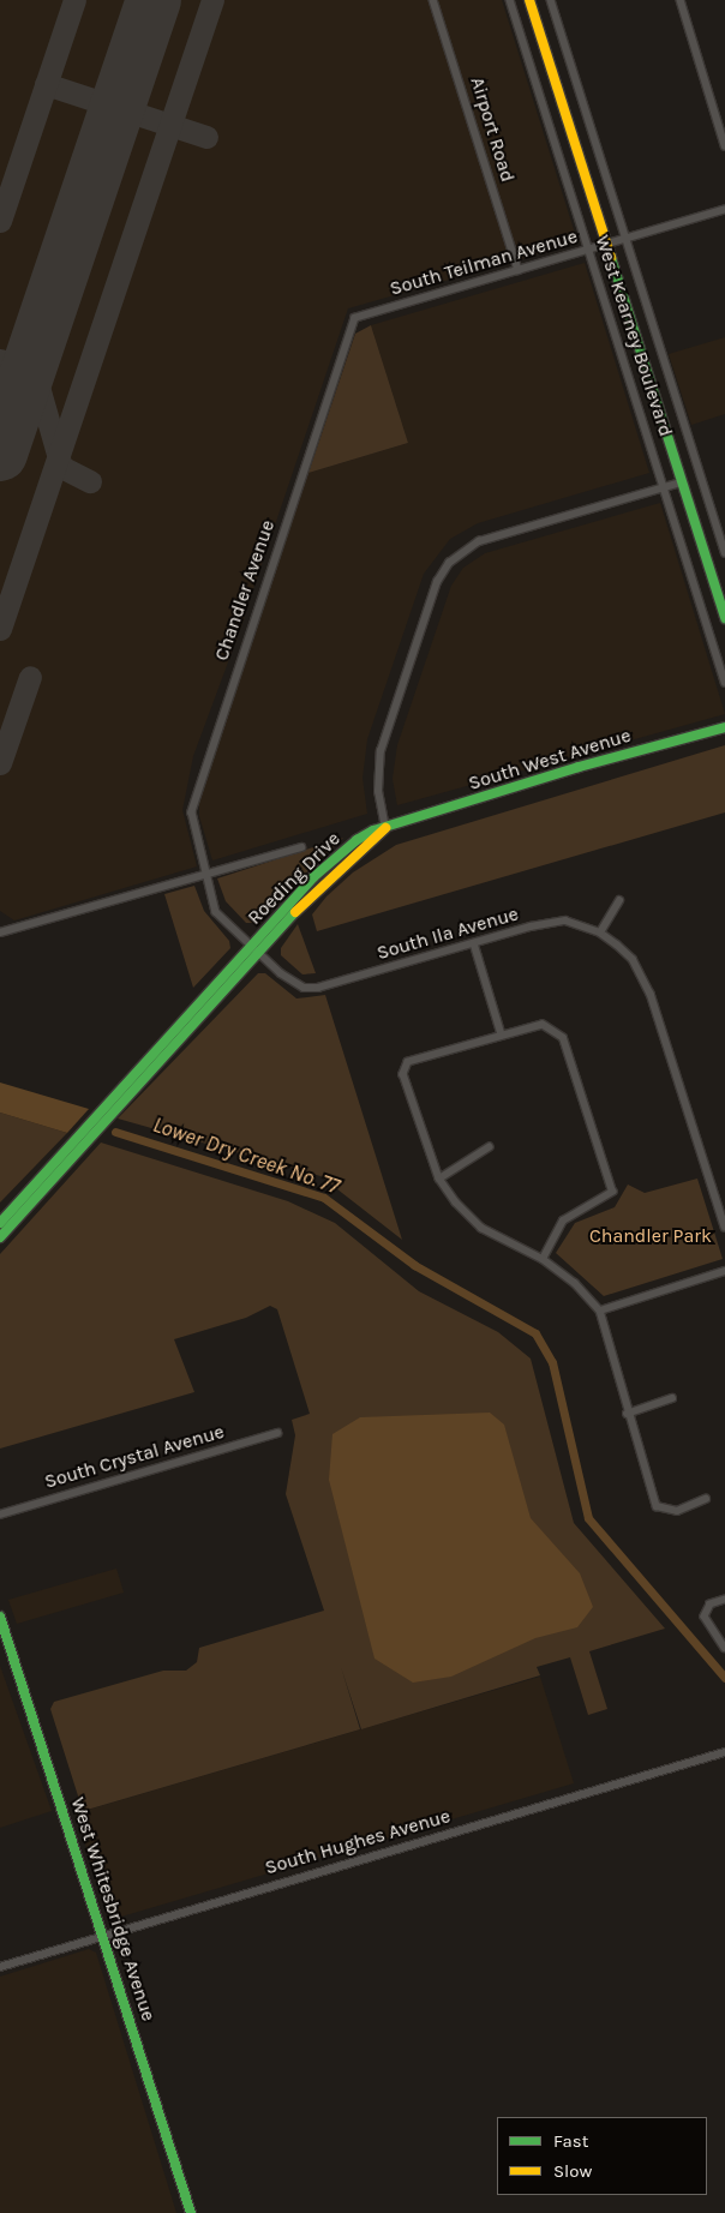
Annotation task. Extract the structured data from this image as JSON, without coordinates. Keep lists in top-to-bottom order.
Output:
{
  "streets": {
    "street": [
      "Airport Road",
      "South Teilman Avenue",
      "West Kearney Boulevard",
      "Chandler Avenue",
      "South West Avenue",
      "Roeding Drive",
      "South Ila Avenue",
      "South Crystal Avenue",
      "South Hughes Avenue",
      "West Whitesbridge Avenue"
    ]
  },
  "crossings": [
    ["Airport Road", "South Teilman Avenue"],
    ["South Teilman Avenue", "West Kearney Boulevard"],
    ["South Teilman Avenue", "Chandler Avenue"],
    ["Chandler Avenue", "Roeding Drive"],
    ["Chandler Avenue", "South Ila Avenue"],
    ["South West Avenue", "Roeding Drive"],
    ["South Hughes Avenue", "West Whitesbridge Avenue"]
  ],
  "water": ["Lower Dry Creek No. 77"],
  "parks": ["Chandler Park"],
  "legend": ["Fast", "Slow"]
}
